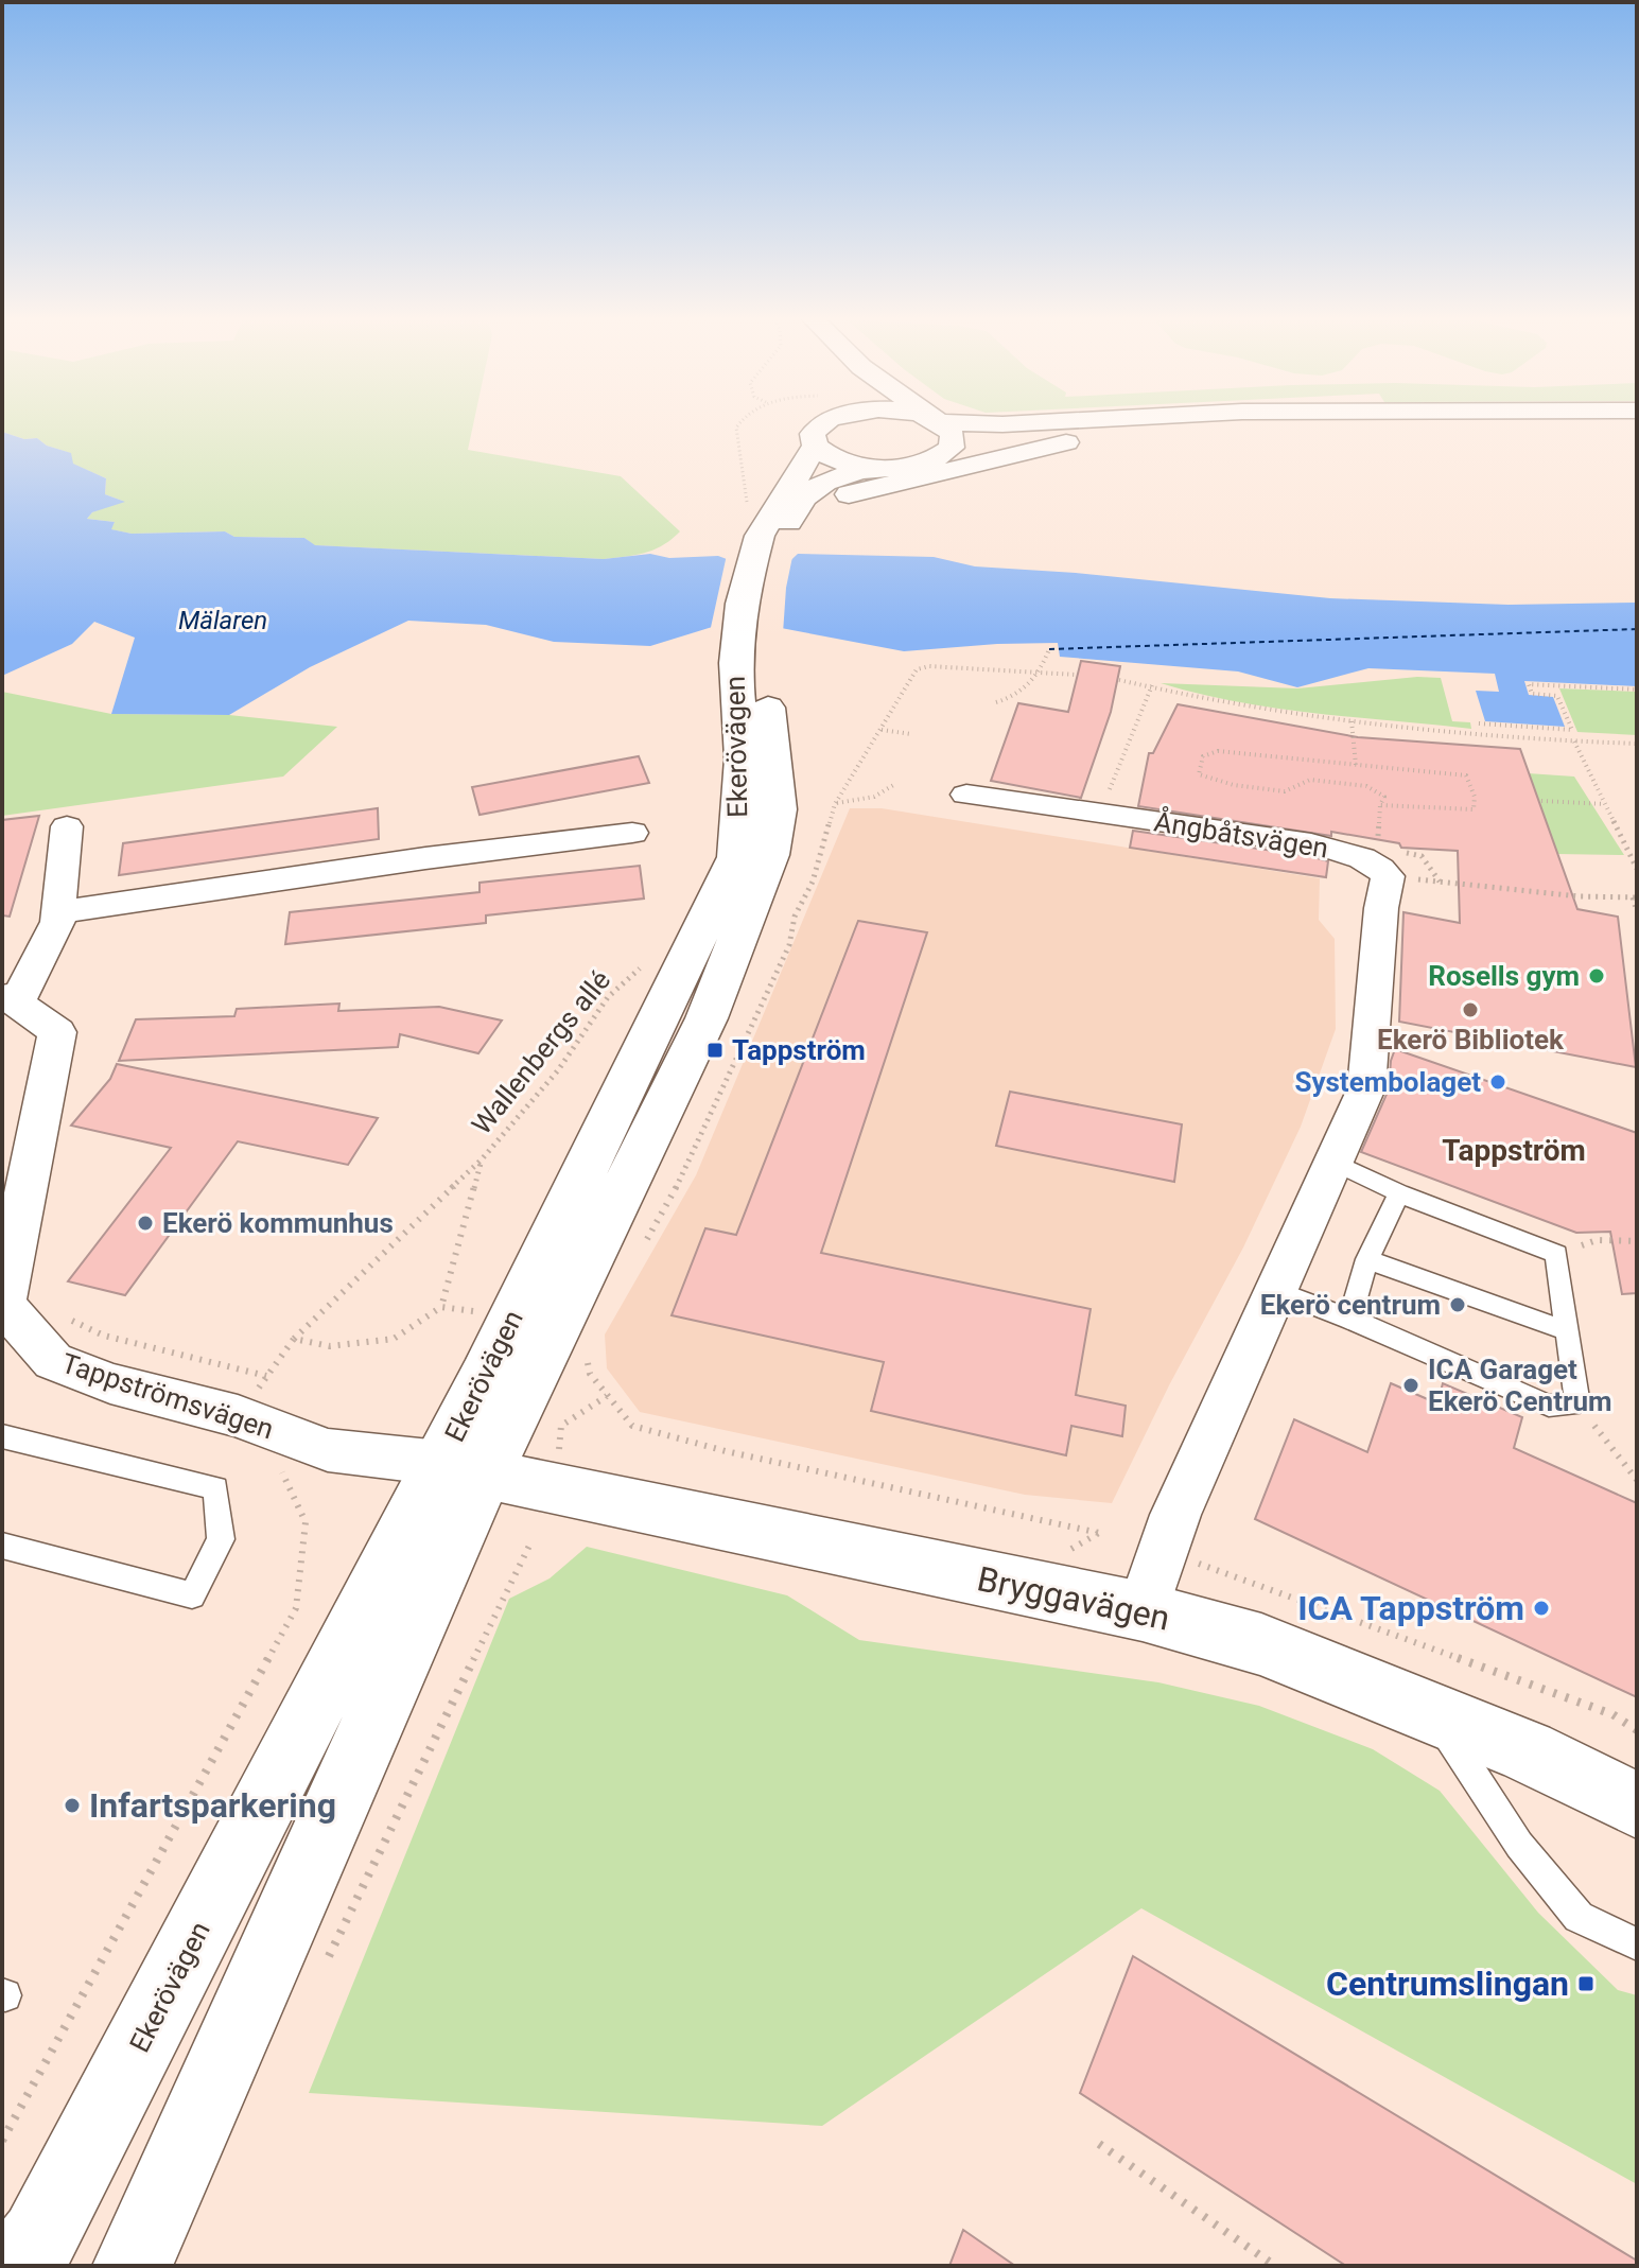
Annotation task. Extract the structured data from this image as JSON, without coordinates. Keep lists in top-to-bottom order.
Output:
{
  "streets": {
    "main road": ["Ekerövägen", "Bryggavägen"],
    "street": ["Ångbåtsvägen", "Tappströmsvägen"],
    "path": ["Wallenbergs allé"]
  },
  "crossings": [
    ["Ekerövägen", "Tappströmsvägen"],
    ["Ekerövägen", "Bryggavägen"],
    ["Tappströmsvägen", "Bryggavägen"]
  ],
  "districts": ["Tappström"],
  "water": ["Mälaren"],
  "places": {
    "other": [
      "Rosells gym",
      "Ekerö Bibliotek",
      "Systembolaget",
      "Ekerö kommunhus",
      "Ekerö centrum",
      "ICA Garaget Ekerö Centrum",
      "ICA Tappström",
      "Infartsparkering"
    ],
    "transit": ["Tappström", "Centrumslingan"]
  }
}
